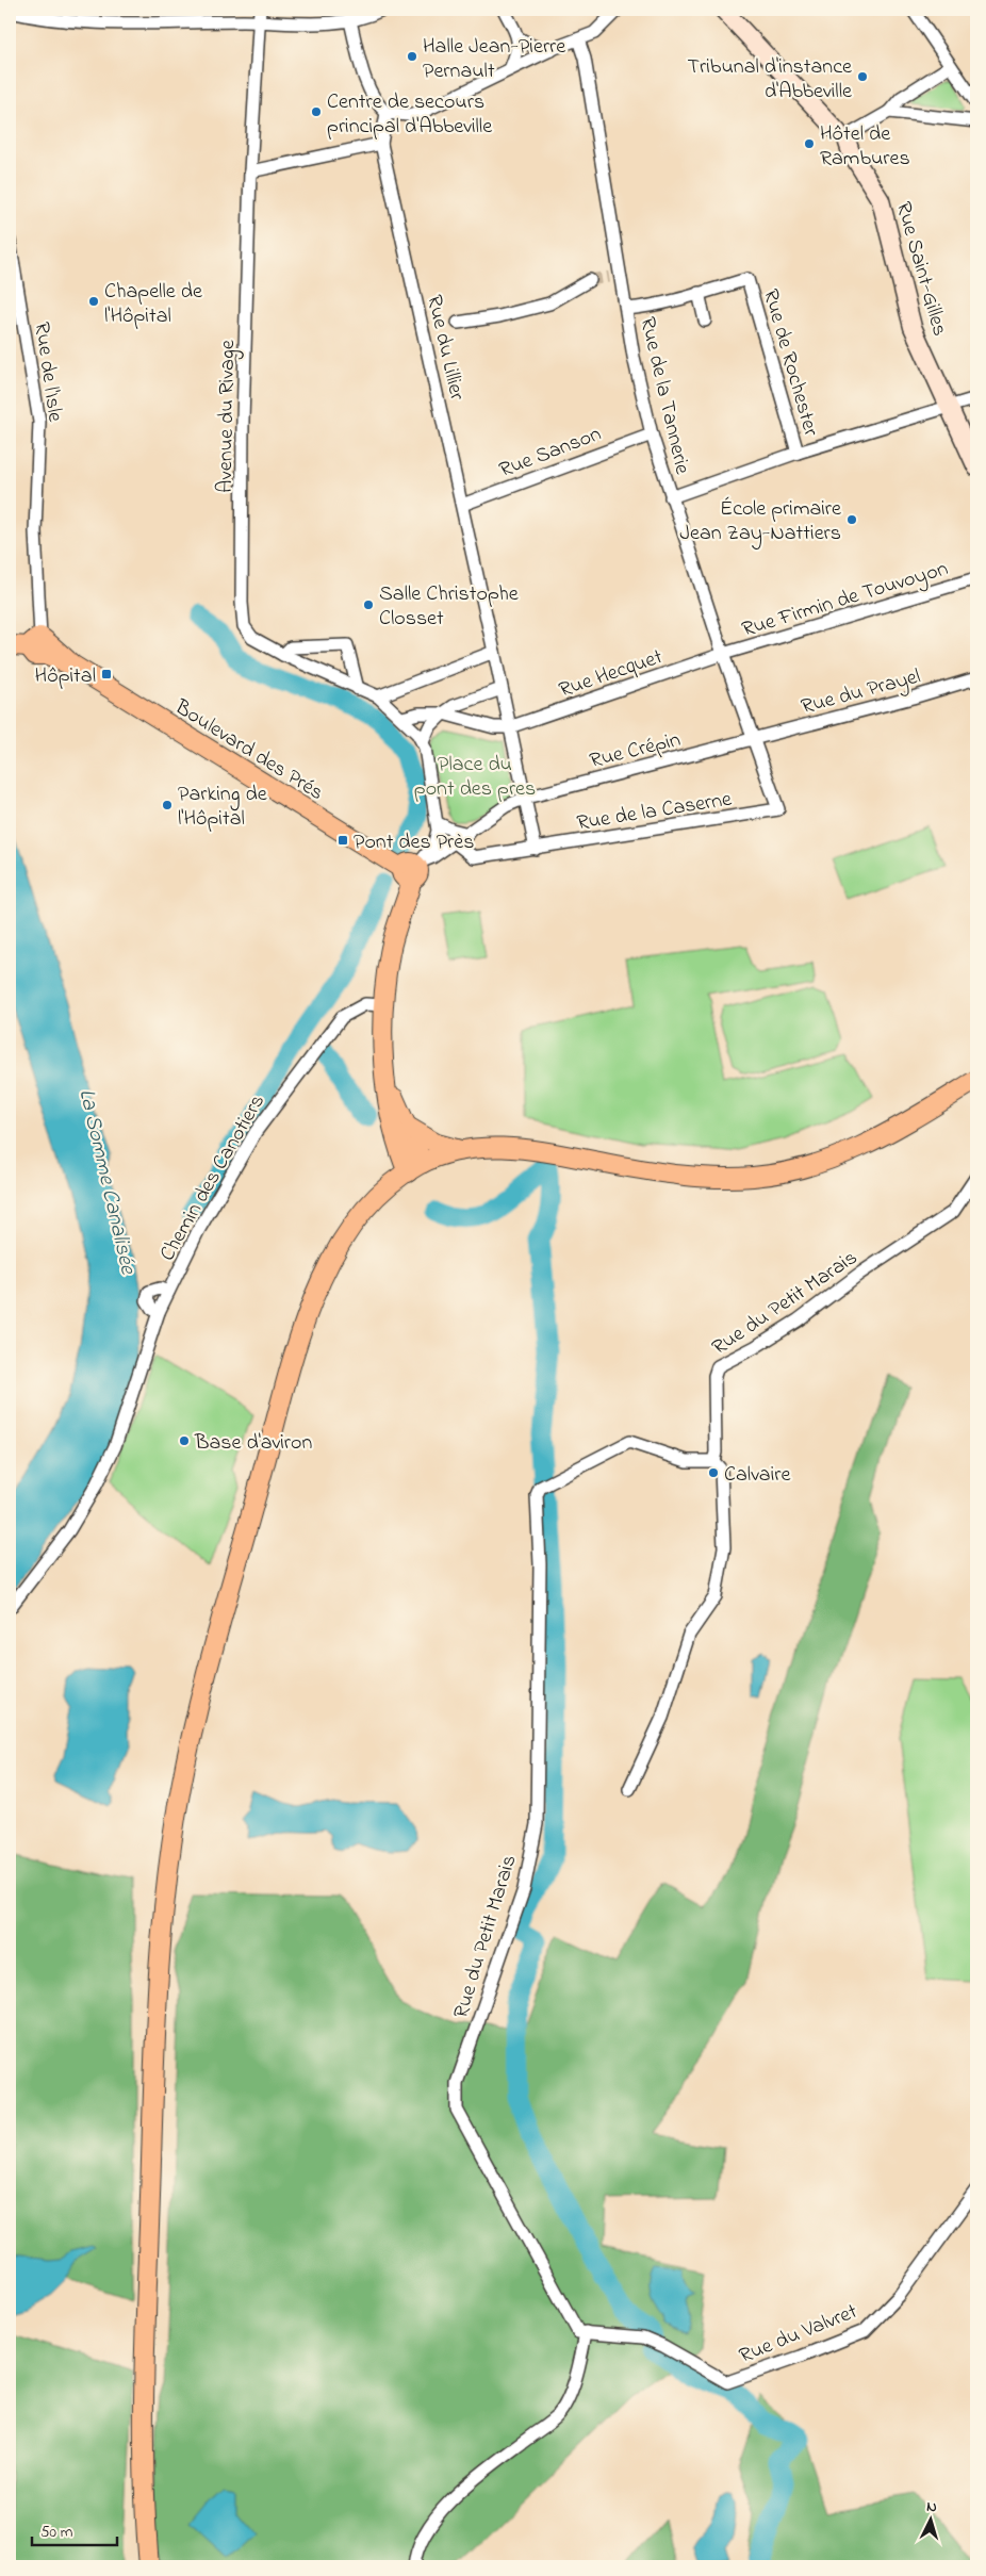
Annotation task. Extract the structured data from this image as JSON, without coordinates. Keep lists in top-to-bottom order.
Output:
{
  "streets": {
    "main road": ["Boulevard des Prés"],
    "street": [
      "Rue Saint-Gilles",
      "Rue du Lillier",
      "Rue de Rochester",
      "Rue de l'Isle",
      "Rue de la Tannerie",
      "Avenue du Rivage",
      "Rue Sanson",
      "Rue Firmin de Touvoyon",
      "Rue Hecquet",
      "Rue du Prayel",
      "Rue Crépin",
      "Rue de la Caserne",
      "Chemin des Canotiers",
      "Rue du Petit Marais",
      "Rue du Valvret"
    ]
  },
  "crossings": [
    ["Rue du Lillier", "Rue Sanson"],
    ["Rue du Lillier", "Rue Hecquet"],
    ["Rue du Lillier", "Rue Crépin"],
    ["Rue du Lillier", "Rue de la Caserne"],
    ["Rue de Rochester", "Rue de la Tannerie"],
    ["Rue de l'Isle", "Boulevard des Prés"],
    ["Rue de la Tannerie", "Rue Sanson"],
    ["Rue de la Tannerie", "Rue Firmin de Touvoyon"],
    ["Rue de la Tannerie", "Rue Hecquet"],
    ["Rue de la Tannerie", "Rue du Prayel"],
    ["Rue de la Tannerie", "Rue Crépin"],
    ["Rue de la Tannerie", "Rue de la Caserne"],
    ["Rue Firmin de Touvoyon", "Rue Hecquet"],
    ["Rue du Prayel", "Rue Crépin"],
    ["Boulevard des Prés", "Rue Crépin"],
    ["Rue Crépin", "Rue de la Caserne"],
    ["Rue du Petit Marais", "Rue du Valvret"]
  ],
  "water": ["La Somme Canalisée"],
  "parks": ["Place du pont des pres"],
  "places": {
    "other": [
      "Halle Jean-Pierre Pernault",
      "Tribunal d'instance d'Abbeville",
      "Centre de secours principal d'Abbeville",
      "Hôtel de Rambures",
      "Chapelle de l'Hôpital",
      "École primaire Jean Zay-Nattiers",
      "Salle Christophe Closset",
      "Parking de l'Hôpital",
      "Base d'aviron",
      "Calvaire"
    ],
    "transit": ["Hôpital", "Pont des Près"]
  },
  "scale_bar": "50 m",
  "north": "top"
}
